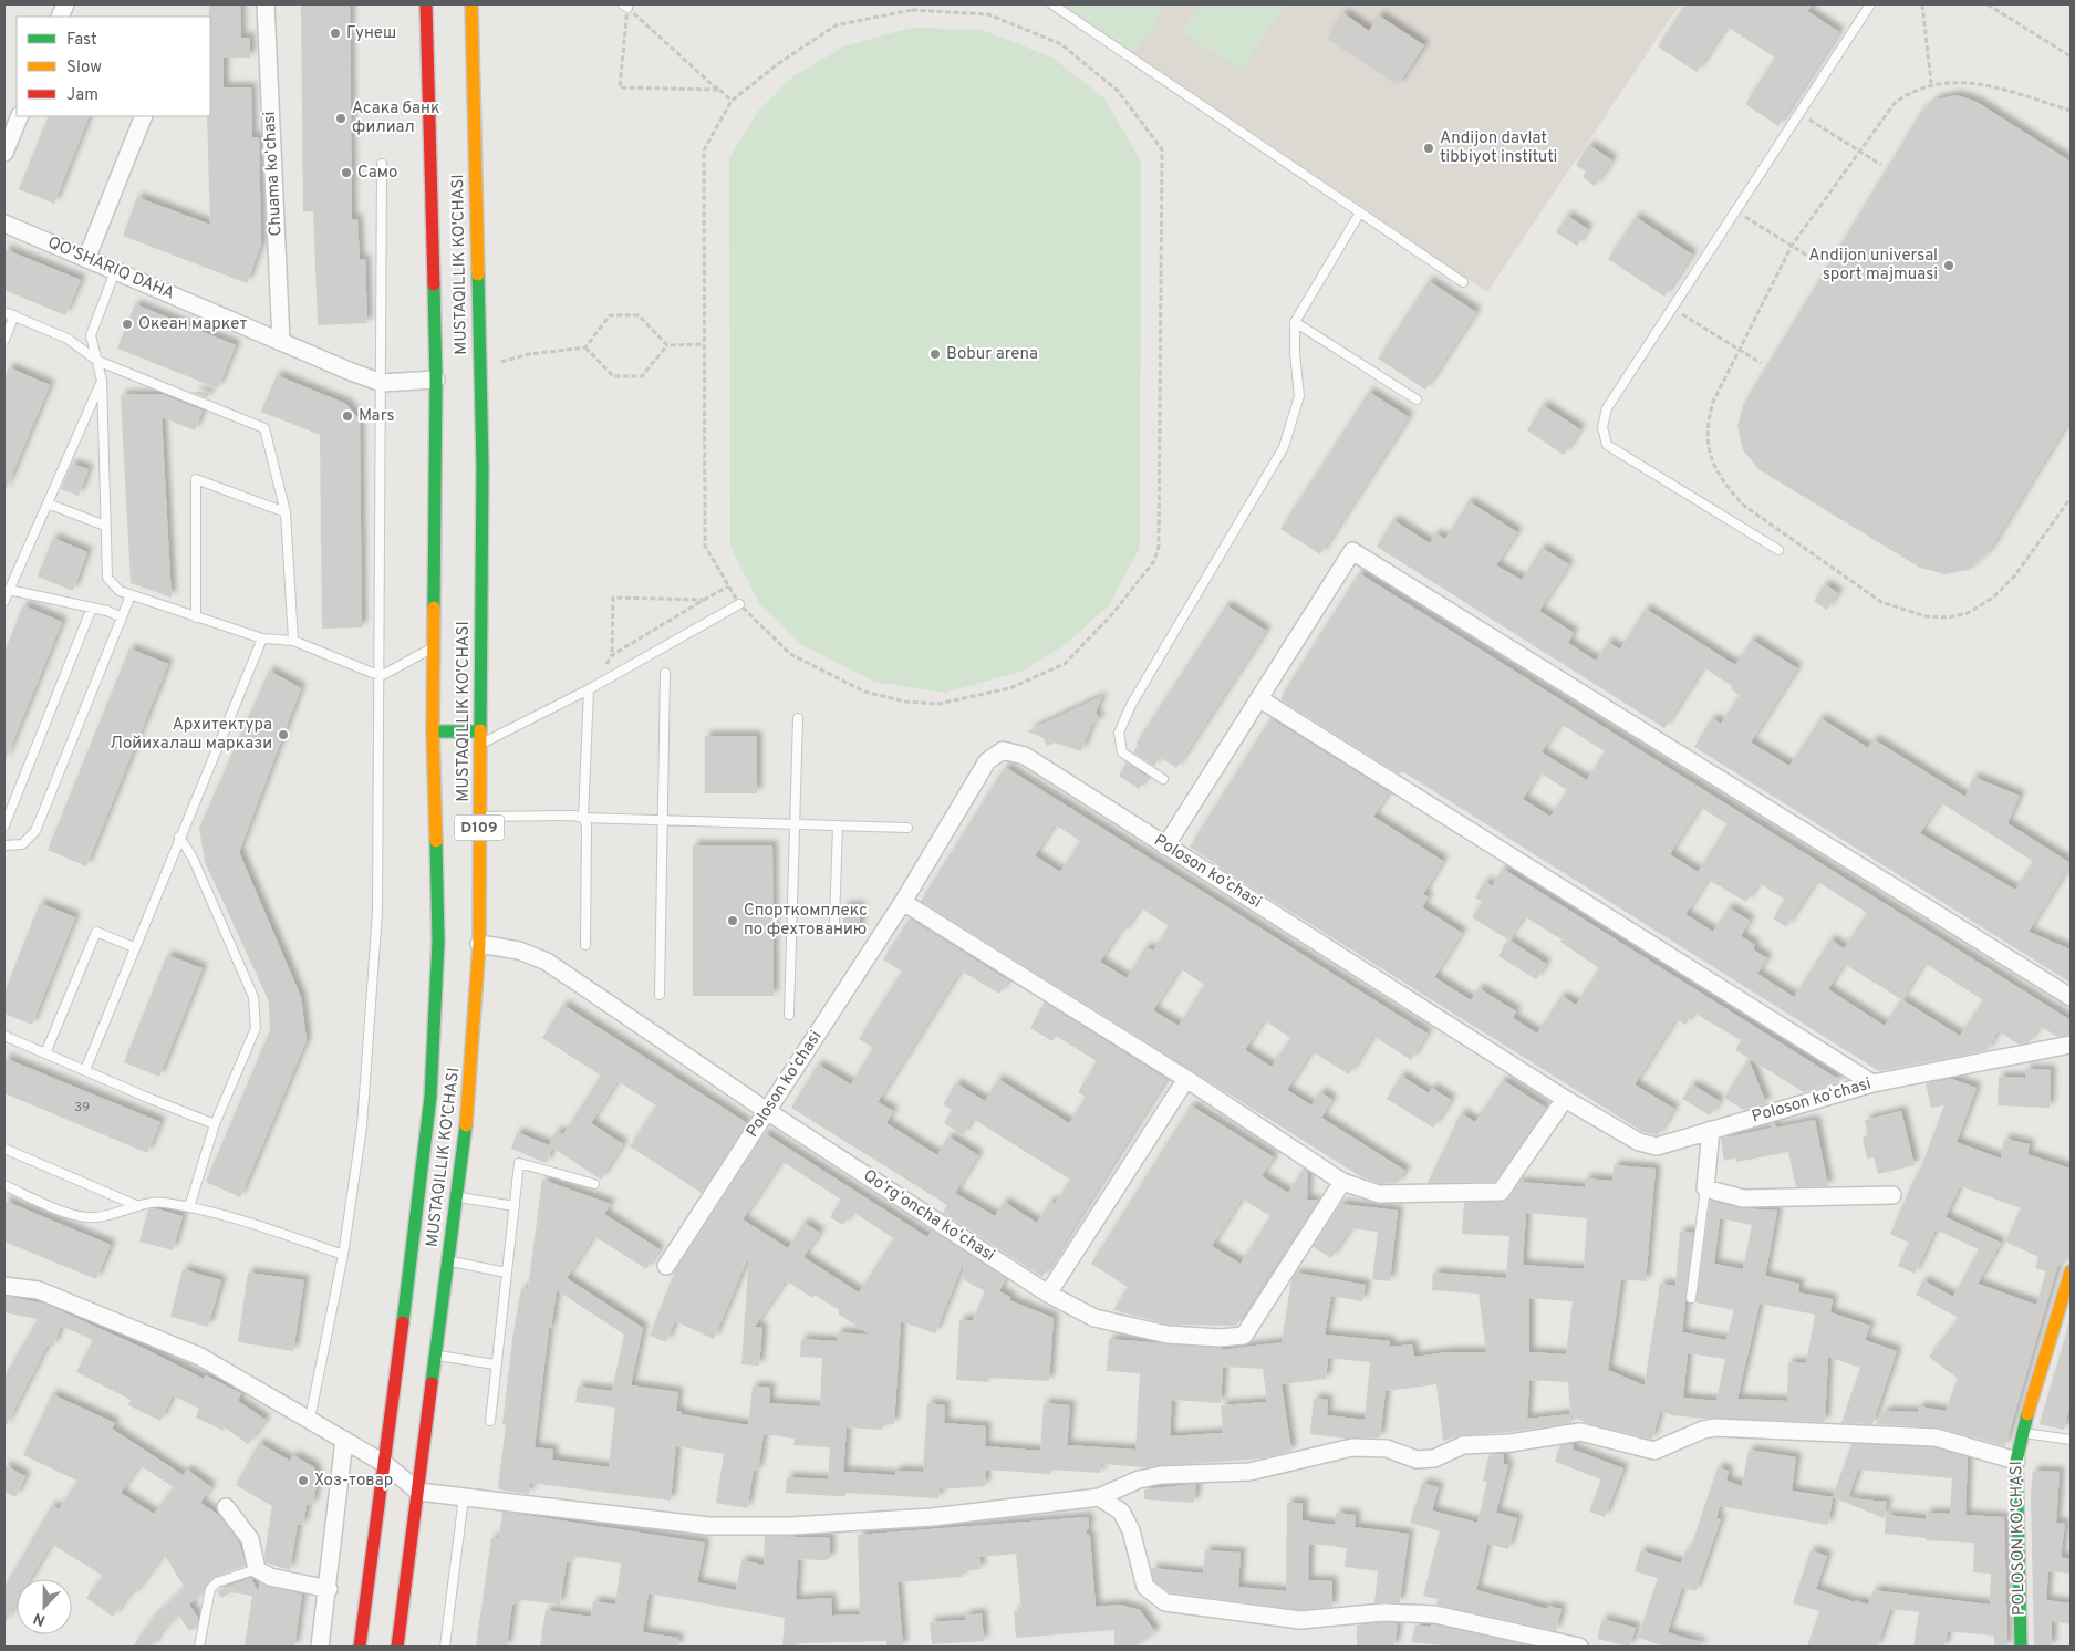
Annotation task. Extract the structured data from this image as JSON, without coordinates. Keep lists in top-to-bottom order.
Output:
{
  "streets": {
    "main road": ["MUSTAQILLIK KO'CHASI", "D109", "POLOSON KO'CHASI"],
    "street": [
      "Chuama koʻchasi",
      "QO'SHARIQ DAHA",
      "Poloson koʻchasi",
      "Qoʻrgʻoncha koʻchasi"
    ]
  },
  "crossings": [
    ["Chuama koʻchasi", "QO'SHARIQ DAHA"],
    ["MUSTAQILLIK KO'CHASI", "QO'SHARIQ DAHA"],
    ["MUSTAQILLIK KO'CHASI", "Qoʻrgʻoncha koʻchasi"],
    ["Poloson koʻchasi", "Qoʻrgʻoncha koʻchasi"]
  ],
  "places": [
    "Гунеш",
    "Асака банк филиал",
    "Andijon davlat tibbiyot instituti",
    "Само",
    "Andijon universal sport majmuasi",
    "Океан маркет",
    "Bobur arena",
    "Mars",
    "Архитектура Лойихалаш маркази",
    "Спорткомплекс по фехтованию",
    "Хоз-товар"
  ],
  "house_numbers": ["39"],
  "legend": ["Fast", "Slow", "Jam"],
  "north": "bottom"
}
